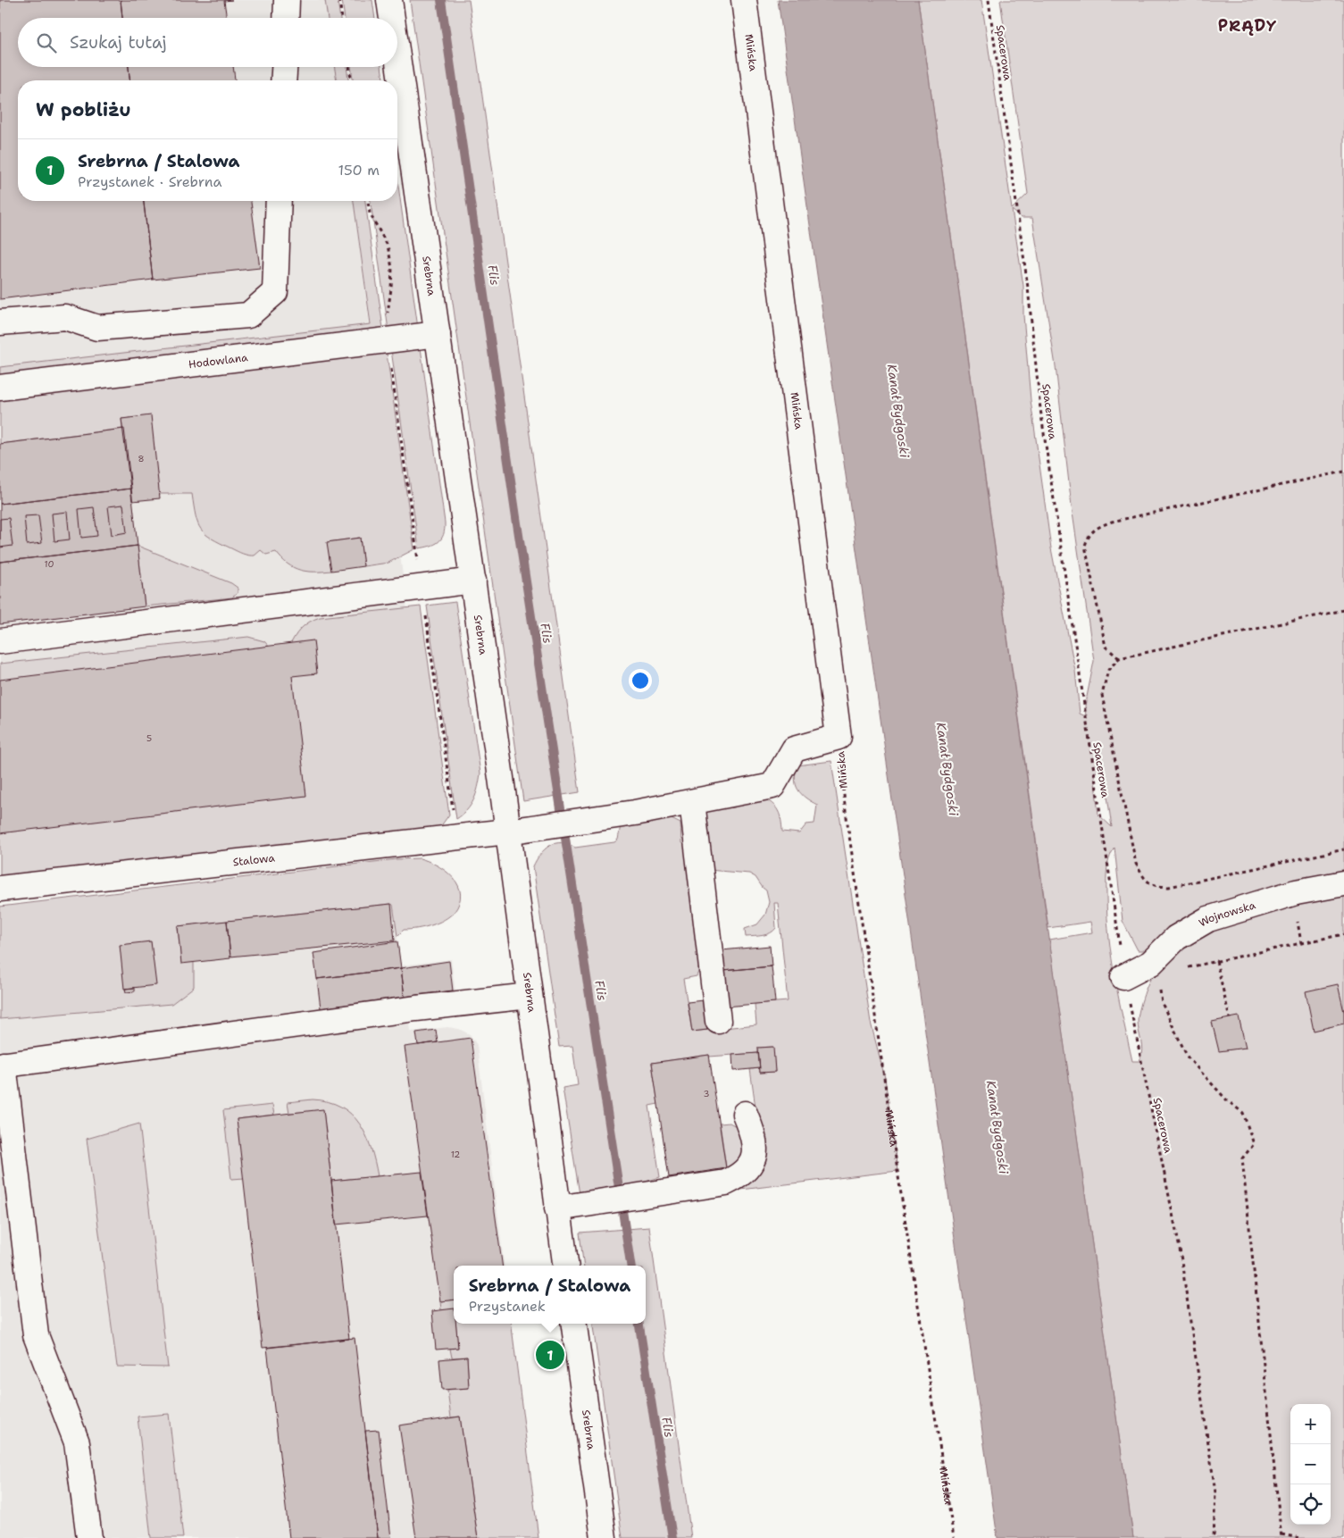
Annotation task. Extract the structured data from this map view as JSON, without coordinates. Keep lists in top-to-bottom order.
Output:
{
  "streets": {
    "street": [
      "Mińska",
      "Srebrna",
      "Hodowlana",
      "Stalowa",
      "Wojnowska"
    ],
    "path": ["Spacerowa"]
  },
  "crossings": [
    ["Mińska", "Stalowa"],
    ["Spacerowa", "Wojnowska"],
    ["Srebrna", "Hodowlana"],
    ["Srebrna", "Stalowa"]
  ],
  "districts": ["PRĄDY"],
  "water": ["Flis", "Kanał Bydgoski"],
  "house_numbers": [
    "8",
    "10",
    "5",
    "3",
    "12"
  ],
  "page": {
    "search": "Szukaj tutaj",
    "heading": "W pobliżu",
    "list": [
      {
        "mark": "1",
        "name": "Srebrna / Stalowa",
        "note": "Przystanek · Srebrna",
        "value": "150 m"
      }
    ],
    "popup": ["Srebrna / Stalowa", "Przystanek"],
    "pins": "1",
    "map_buttons": ["+", "−"]
  }
}
